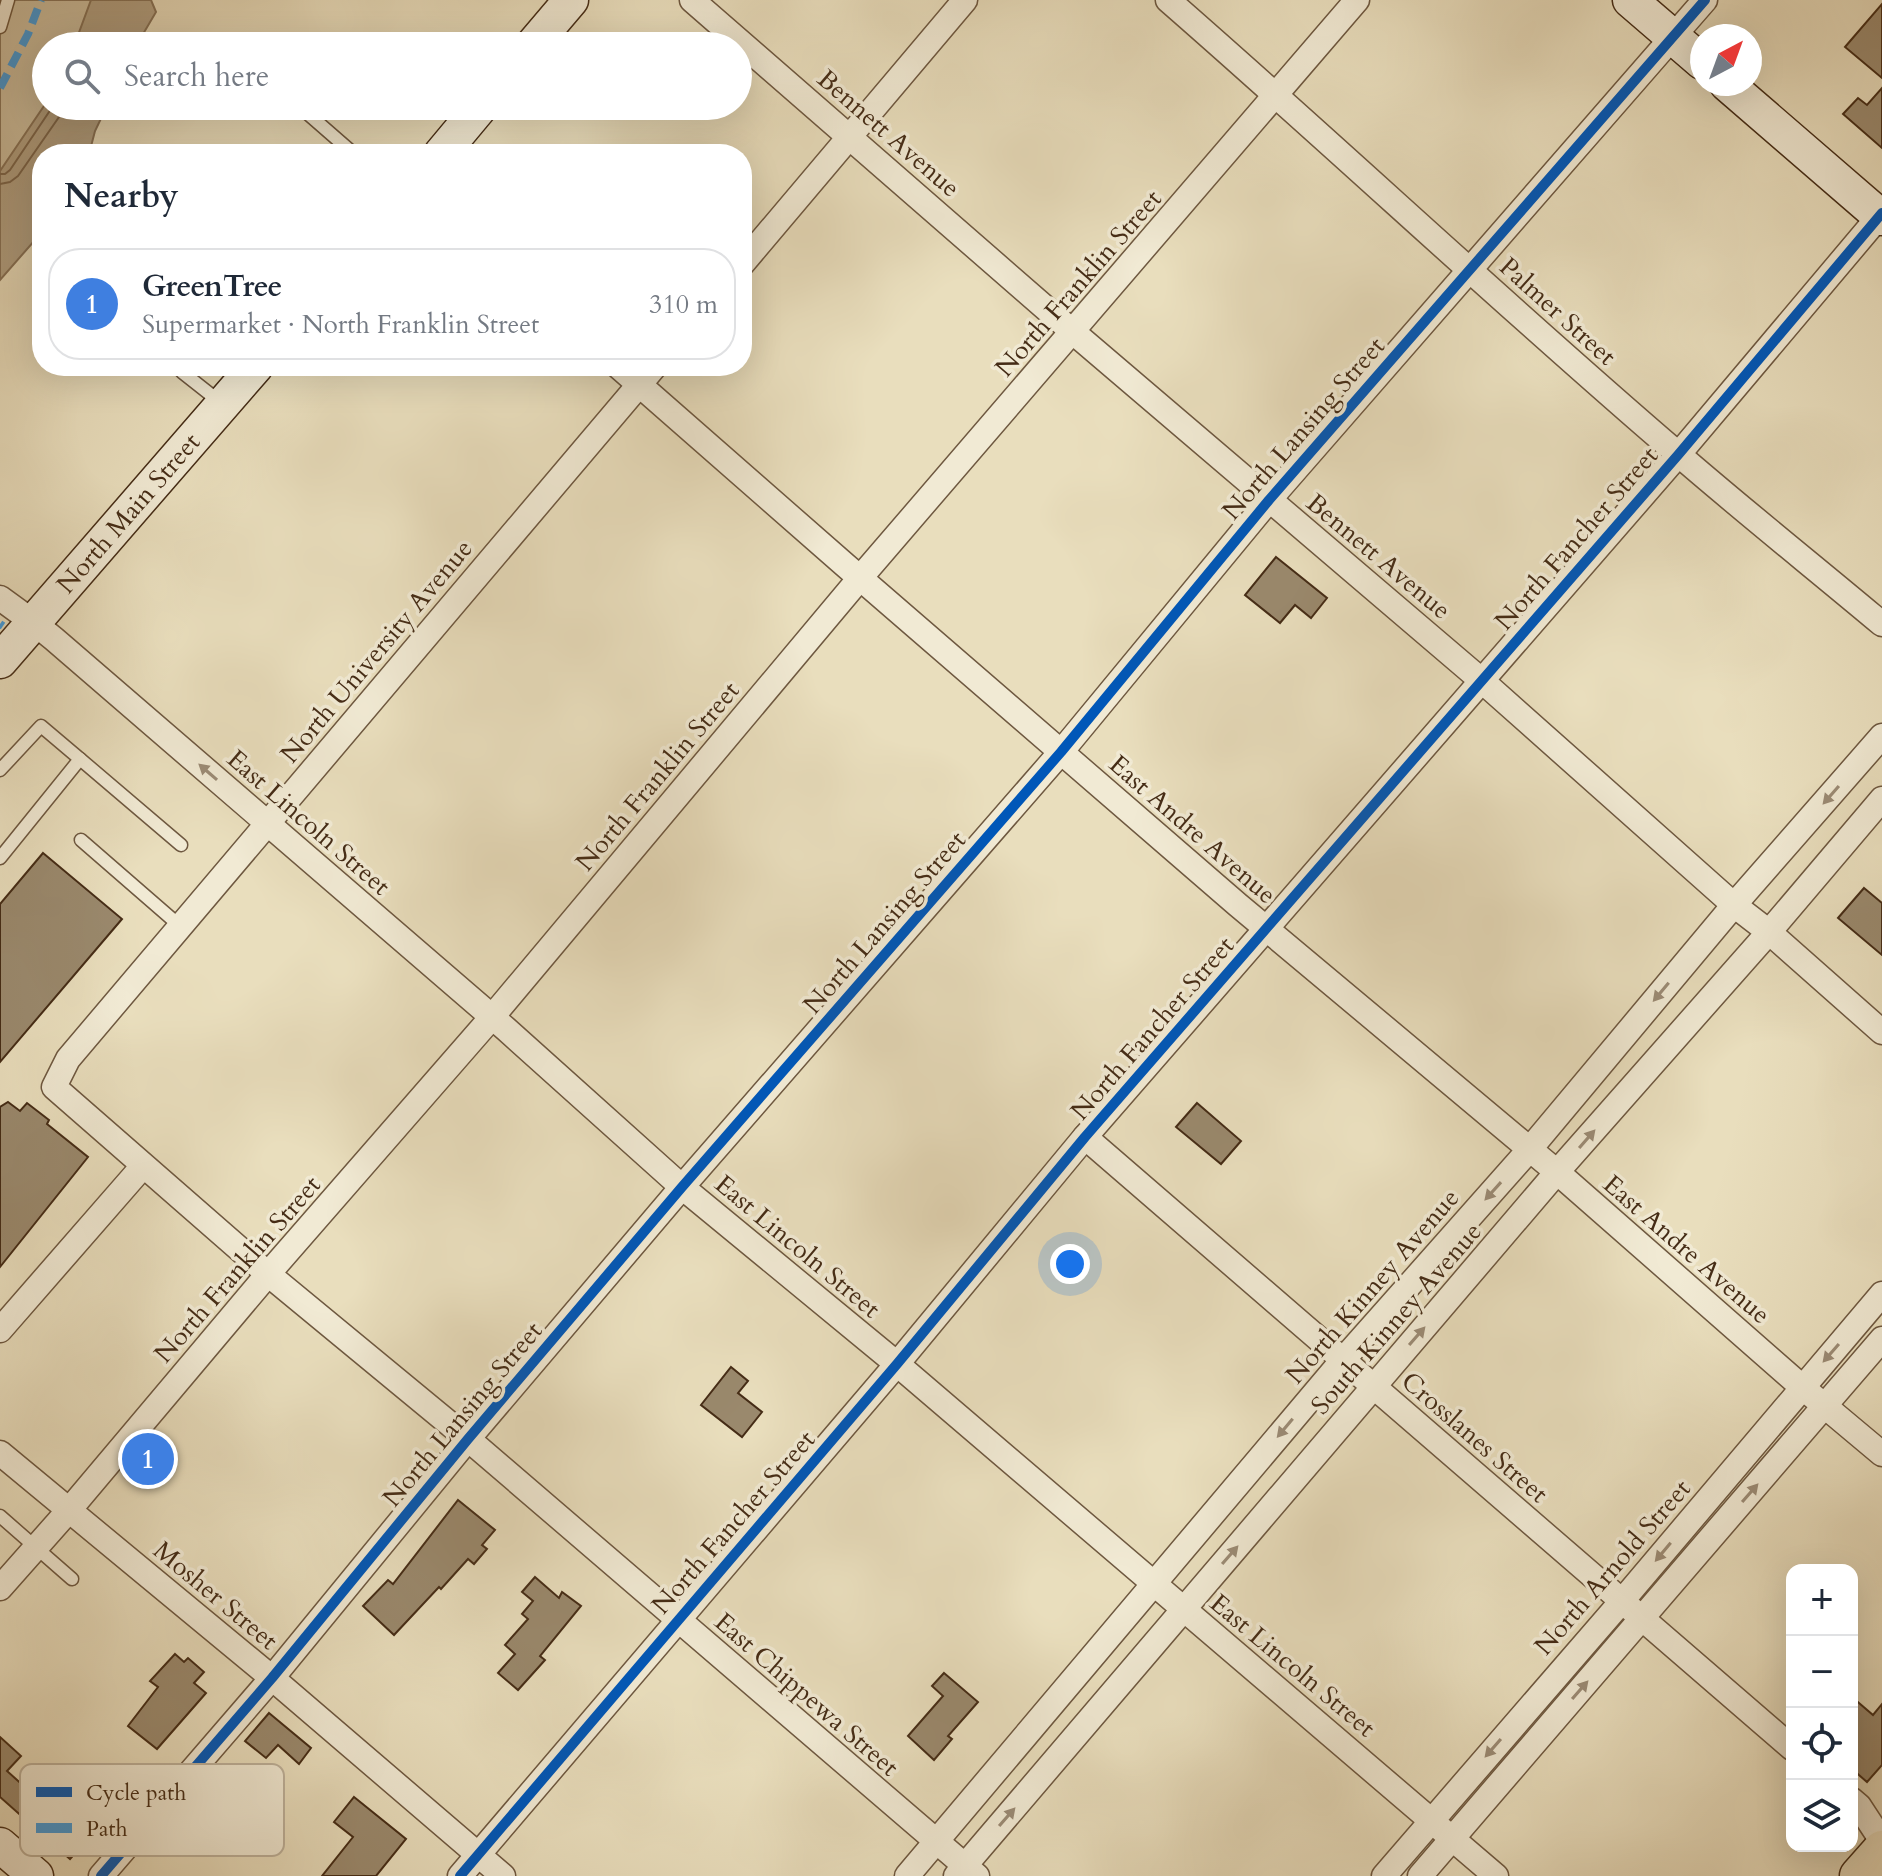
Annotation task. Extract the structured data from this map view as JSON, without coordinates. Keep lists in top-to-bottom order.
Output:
{
  "streets": {
    "street": [
      "Bennett Avenue",
      "North Franklin Street",
      "Palmer Street",
      "North Lansing Street",
      "North Main Street",
      "North Fancher Street",
      "North University Avenue",
      "East Lincoln Street",
      "East Andre Avenue",
      "North Kinney Avenue",
      "South Kinney Avenue",
      "Crosslanes Street",
      "North Arnold Street",
      "Mosher Street",
      "East Chippewa Street"
    ]
  },
  "crossings": [
    ["Bennett Avenue", "North Franklin Street"],
    ["Bennett Avenue", "North Lansing Street"],
    ["Bennett Avenue", "North Fancher Street"],
    ["Bennett Avenue", "North Kinney Avenue"],
    ["Bennett Avenue", "South Kinney Avenue"],
    ["North Franklin Street", "Palmer Street"],
    ["North Franklin Street", "East Lincoln Street"],
    ["North Franklin Street", "East Andre Avenue"],
    ["North Franklin Street", "Mosher Street"],
    ["North Franklin Street", "East Chippewa Street"],
    ["Palmer Street", "North Lansing Street"],
    ["Palmer Street", "North Fancher Street"],
    ["North Lansing Street", "East Lincoln Street"],
    ["North Lansing Street", "East Andre Avenue"],
    ["North Lansing Street", "Mosher Street"],
    ["North Lansing Street", "East Chippewa Street"],
    ["North Main Street", "East Lincoln Street"],
    ["North Fancher Street", "East Lincoln Street"],
    ["North Fancher Street", "East Andre Avenue"],
    ["North Fancher Street", "Crosslanes Street"],
    ["North Fancher Street", "Mosher Street"],
    ["North Fancher Street", "East Chippewa Street"],
    ["North University Avenue", "East Lincoln Street"],
    ["North University Avenue", "East Chippewa Street"],
    ["East Lincoln Street", "North Kinney Avenue"],
    ["East Lincoln Street", "South Kinney Avenue"],
    ["East Lincoln Street", "North Arnold Street"],
    ["East Andre Avenue", "North Kinney Avenue"],
    ["East Andre Avenue", "South Kinney Avenue"],
    ["East Andre Avenue", "North Arnold Street"],
    ["North Kinney Avenue", "Crosslanes Street"],
    ["North Kinney Avenue", "East Chippewa Street"],
    ["South Kinney Avenue", "Crosslanes Street"],
    ["South Kinney Avenue", "East Chippewa Street"],
    ["Crosslanes Street", "North Arnold Street"]
  ],
  "one_way": ["North Kinney Avenue", "South Kinney Avenue"],
  "legend": ["Cycle path", "Path"],
  "north": "top right",
  "page": {
    "search": "Search here",
    "heading": "Nearby",
    "list": [
      {
        "mark": "1",
        "name": "GreenTree",
        "note": "Supermarket · North Franklin Street",
        "value": "310 m"
      }
    ],
    "pins": "1",
    "map_buttons": ["+", "−"]
  }
}
